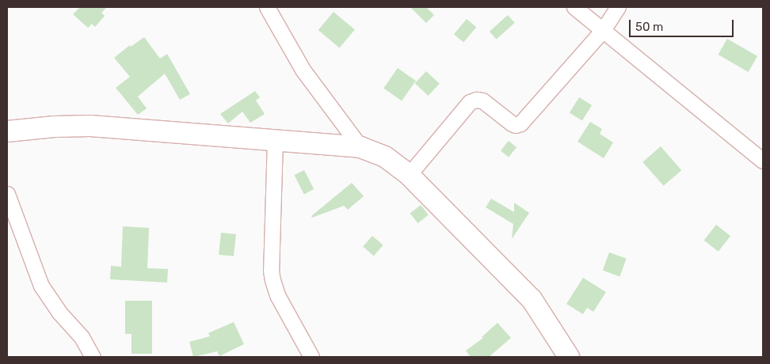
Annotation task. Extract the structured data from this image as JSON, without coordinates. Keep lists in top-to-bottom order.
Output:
{
  "scale_bar": "50 m"
}
